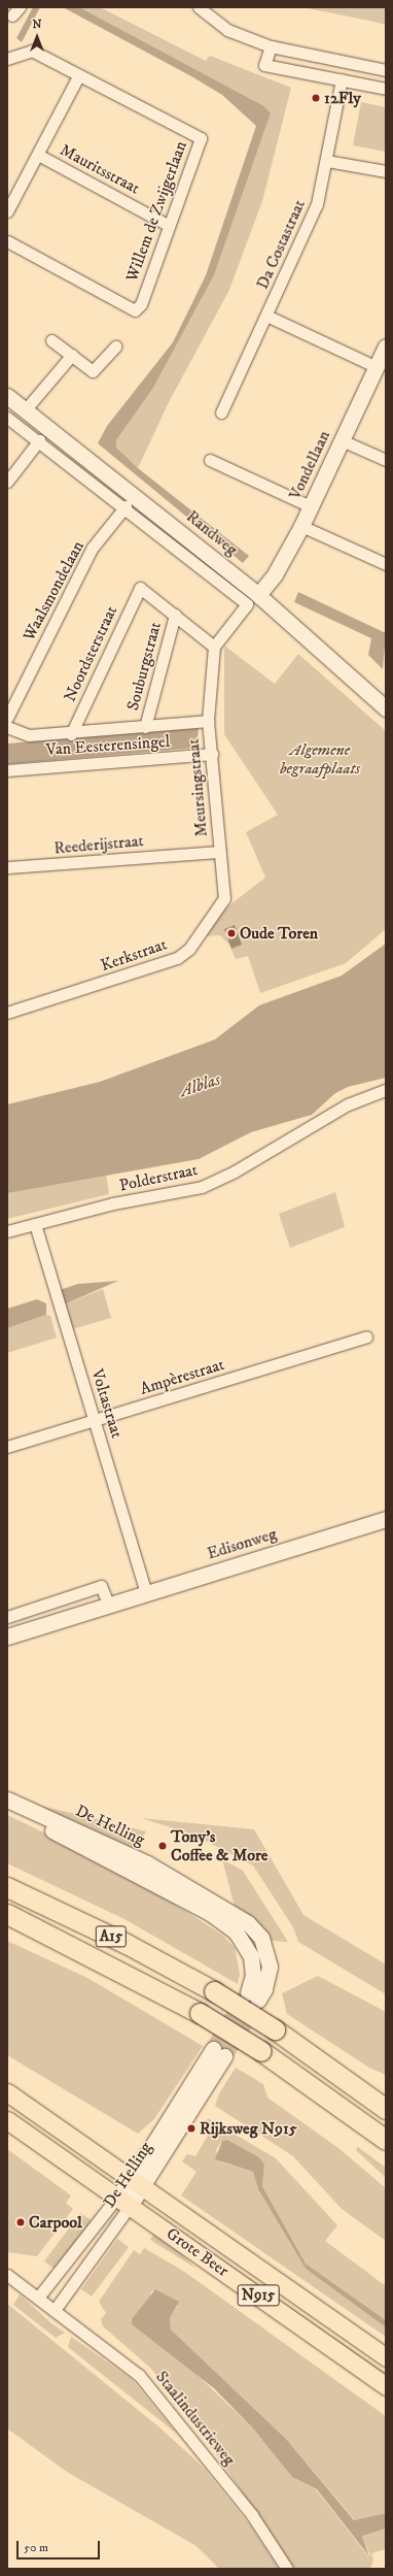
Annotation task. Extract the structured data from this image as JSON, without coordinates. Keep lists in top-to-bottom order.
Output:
{
  "streets": {
    "highway": ["A15"],
    "main road": ["Grote Beer", "N915"],
    "street": [
      "Mauritsstraat",
      "Willem de Zwijgerlaan",
      "Da Costastraat",
      "Vondellaan",
      "Randweg",
      "Waalsmondelaan",
      "Noordsterstraat",
      "Souburgstraat",
      "Van Eesterensingel",
      "Meursingstraat",
      "Reederijstraat",
      "Kerkstraat",
      "Polderstraat",
      "Ampèrestraat",
      "Voltastraat",
      "Edisonweg",
      "De Helling",
      "Staalindustrieweg"
    ]
  },
  "crossings": [
    ["Mauritsstraat", "Willem de Zwijgerlaan"],
    ["Vondellaan", "Randweg"],
    ["Randweg", "Waalsmondelaan"],
    ["Noordsterstraat", "Souburgstraat"],
    ["Noordsterstraat", "Van Eesterensingel"],
    ["Souburgstraat", "Van Eesterensingel"],
    ["Van Eesterensingel", "Meursingstraat"],
    ["Meursingstraat", "Reederijstraat"],
    ["Meursingstraat", "Kerkstraat"],
    ["Reederijstraat", "Kerkstraat"],
    ["Polderstraat", "Voltastraat"],
    ["Ampèrestraat", "Voltastraat"],
    ["Voltastraat", "Edisonweg"],
    ["De Helling", "Grote Beer"],
    ["De Helling", "Staalindustrieweg"]
  ],
  "water": ["Alblas"],
  "parks": ["Algemene begraafplaats"],
  "places": [
    "12Fly",
    "Oude Toren",
    "Tony's Coffee & More",
    "Rijksweg N915",
    "Carpool"
  ],
  "scale_bar": "50 m",
  "north": "top"
}
